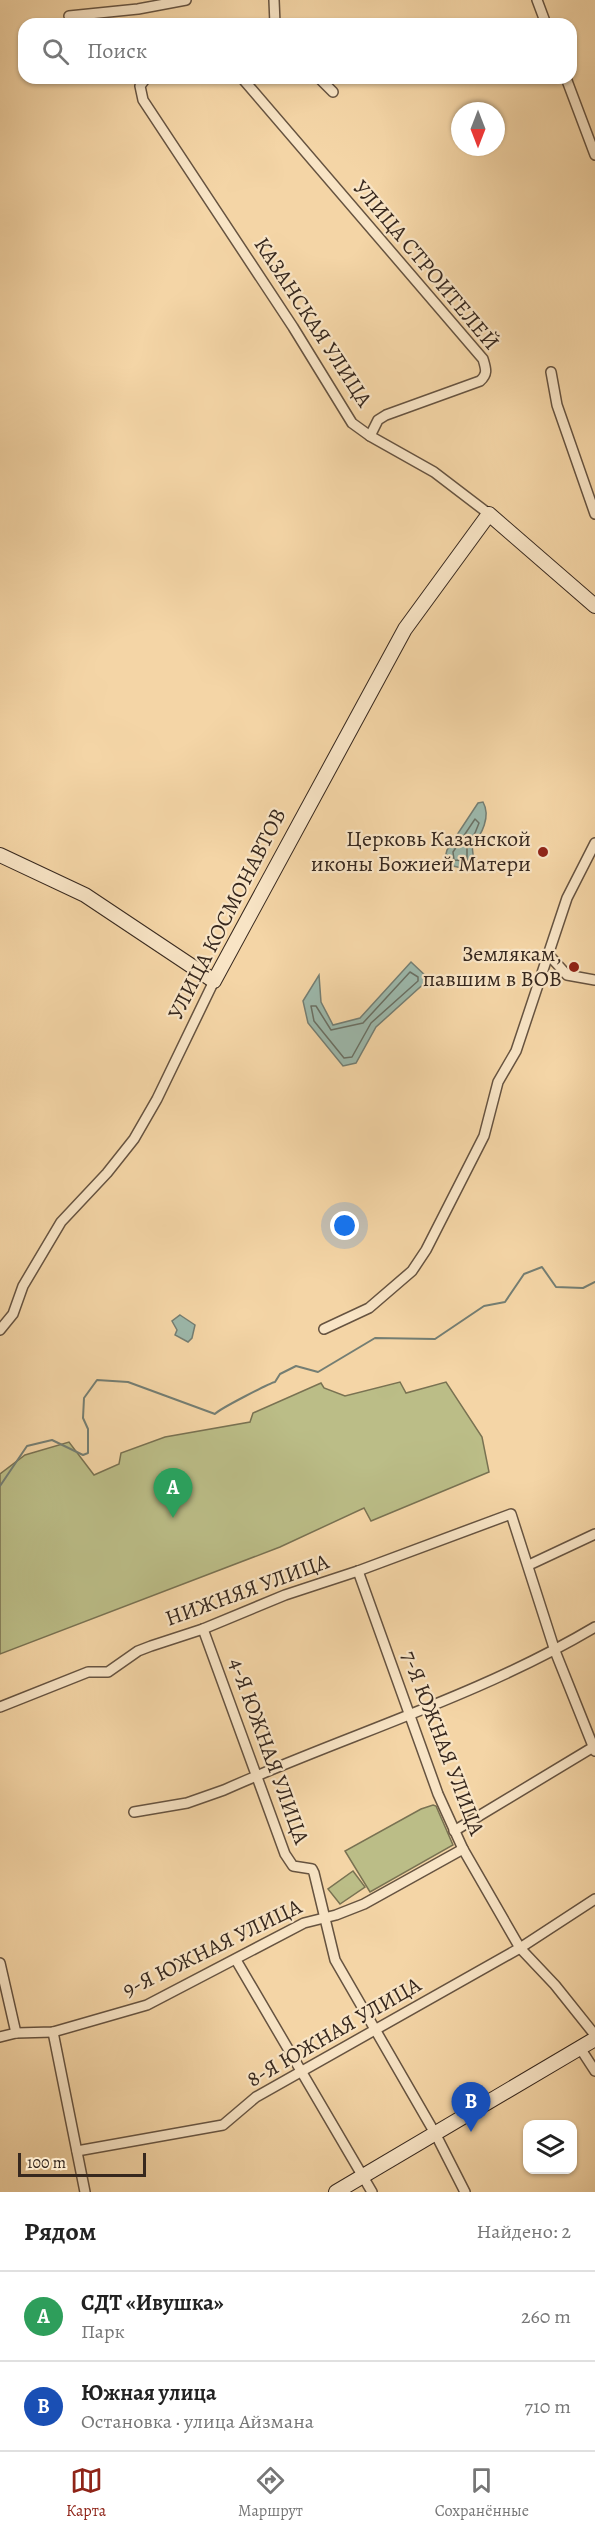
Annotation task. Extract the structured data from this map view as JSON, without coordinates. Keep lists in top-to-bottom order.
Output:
{
  "streets": {
    "street": [
      "УЛИЦА СТРОИТЕЛЕЙ",
      "КАЗАНСКАЯ УЛИЦА",
      "УЛИЦА КОСМОНАВТОВ",
      "НИЖНЯЯ УЛИЦА",
      "7-Я ЮЖНАЯ УЛИЦА",
      "4-Я ЮЖНАЯ УЛИЦА",
      "9-Я ЮЖНАЯ УЛИЦА",
      "8-Я ЮЖНАЯ УЛИЦА"
    ]
  },
  "crossings": [
    ["УЛИЦА СТРОИТЕЛЕЙ", "КАЗАНСКАЯ УЛИЦА"],
    ["КАЗАНСКАЯ УЛИЦА", "УЛИЦА КОСМОНАВТОВ"],
    ["НИЖНЯЯ УЛИЦА", "7-Я ЮЖНАЯ УЛИЦА"],
    ["НИЖНЯЯ УЛИЦА", "4-Я ЮЖНАЯ УЛИЦА"],
    ["7-Я ЮЖНАЯ УЛИЦА", "9-Я ЮЖНАЯ УЛИЦА"],
    ["7-Я ЮЖНАЯ УЛИЦА", "8-Я ЮЖНАЯ УЛИЦА"],
    ["4-Я ЮЖНАЯ УЛИЦА", "9-Я ЮЖНАЯ УЛИЦА"],
    ["4-Я ЮЖНАЯ УЛИЦА", "8-Я ЮЖНАЯ УЛИЦА"]
  ],
  "places": ["Церковь Казанской иконы Божией Матери", "Землякам, павшим в ВОВ"],
  "scale_bar": "100 m",
  "north": "bottom",
  "page": {
    "search": "Поиск",
    "pins": ["A", "B"],
    "scale": "100 m",
    "heading": ["Рядом", "Найдено: 2"],
    "list": [
      {
        "mark": "A",
        "name": "СДТ «Ивушка»",
        "note": "Парк",
        "value": "260 m"
      },
      {
        "mark": "B",
        "name": "Южная улица",
        "note": "Остановка · улица Айзмана",
        "value": "710 m"
      }
    ],
    "nav": ["Карта", "Маршрут", "Сохранённые"]
  }
}
